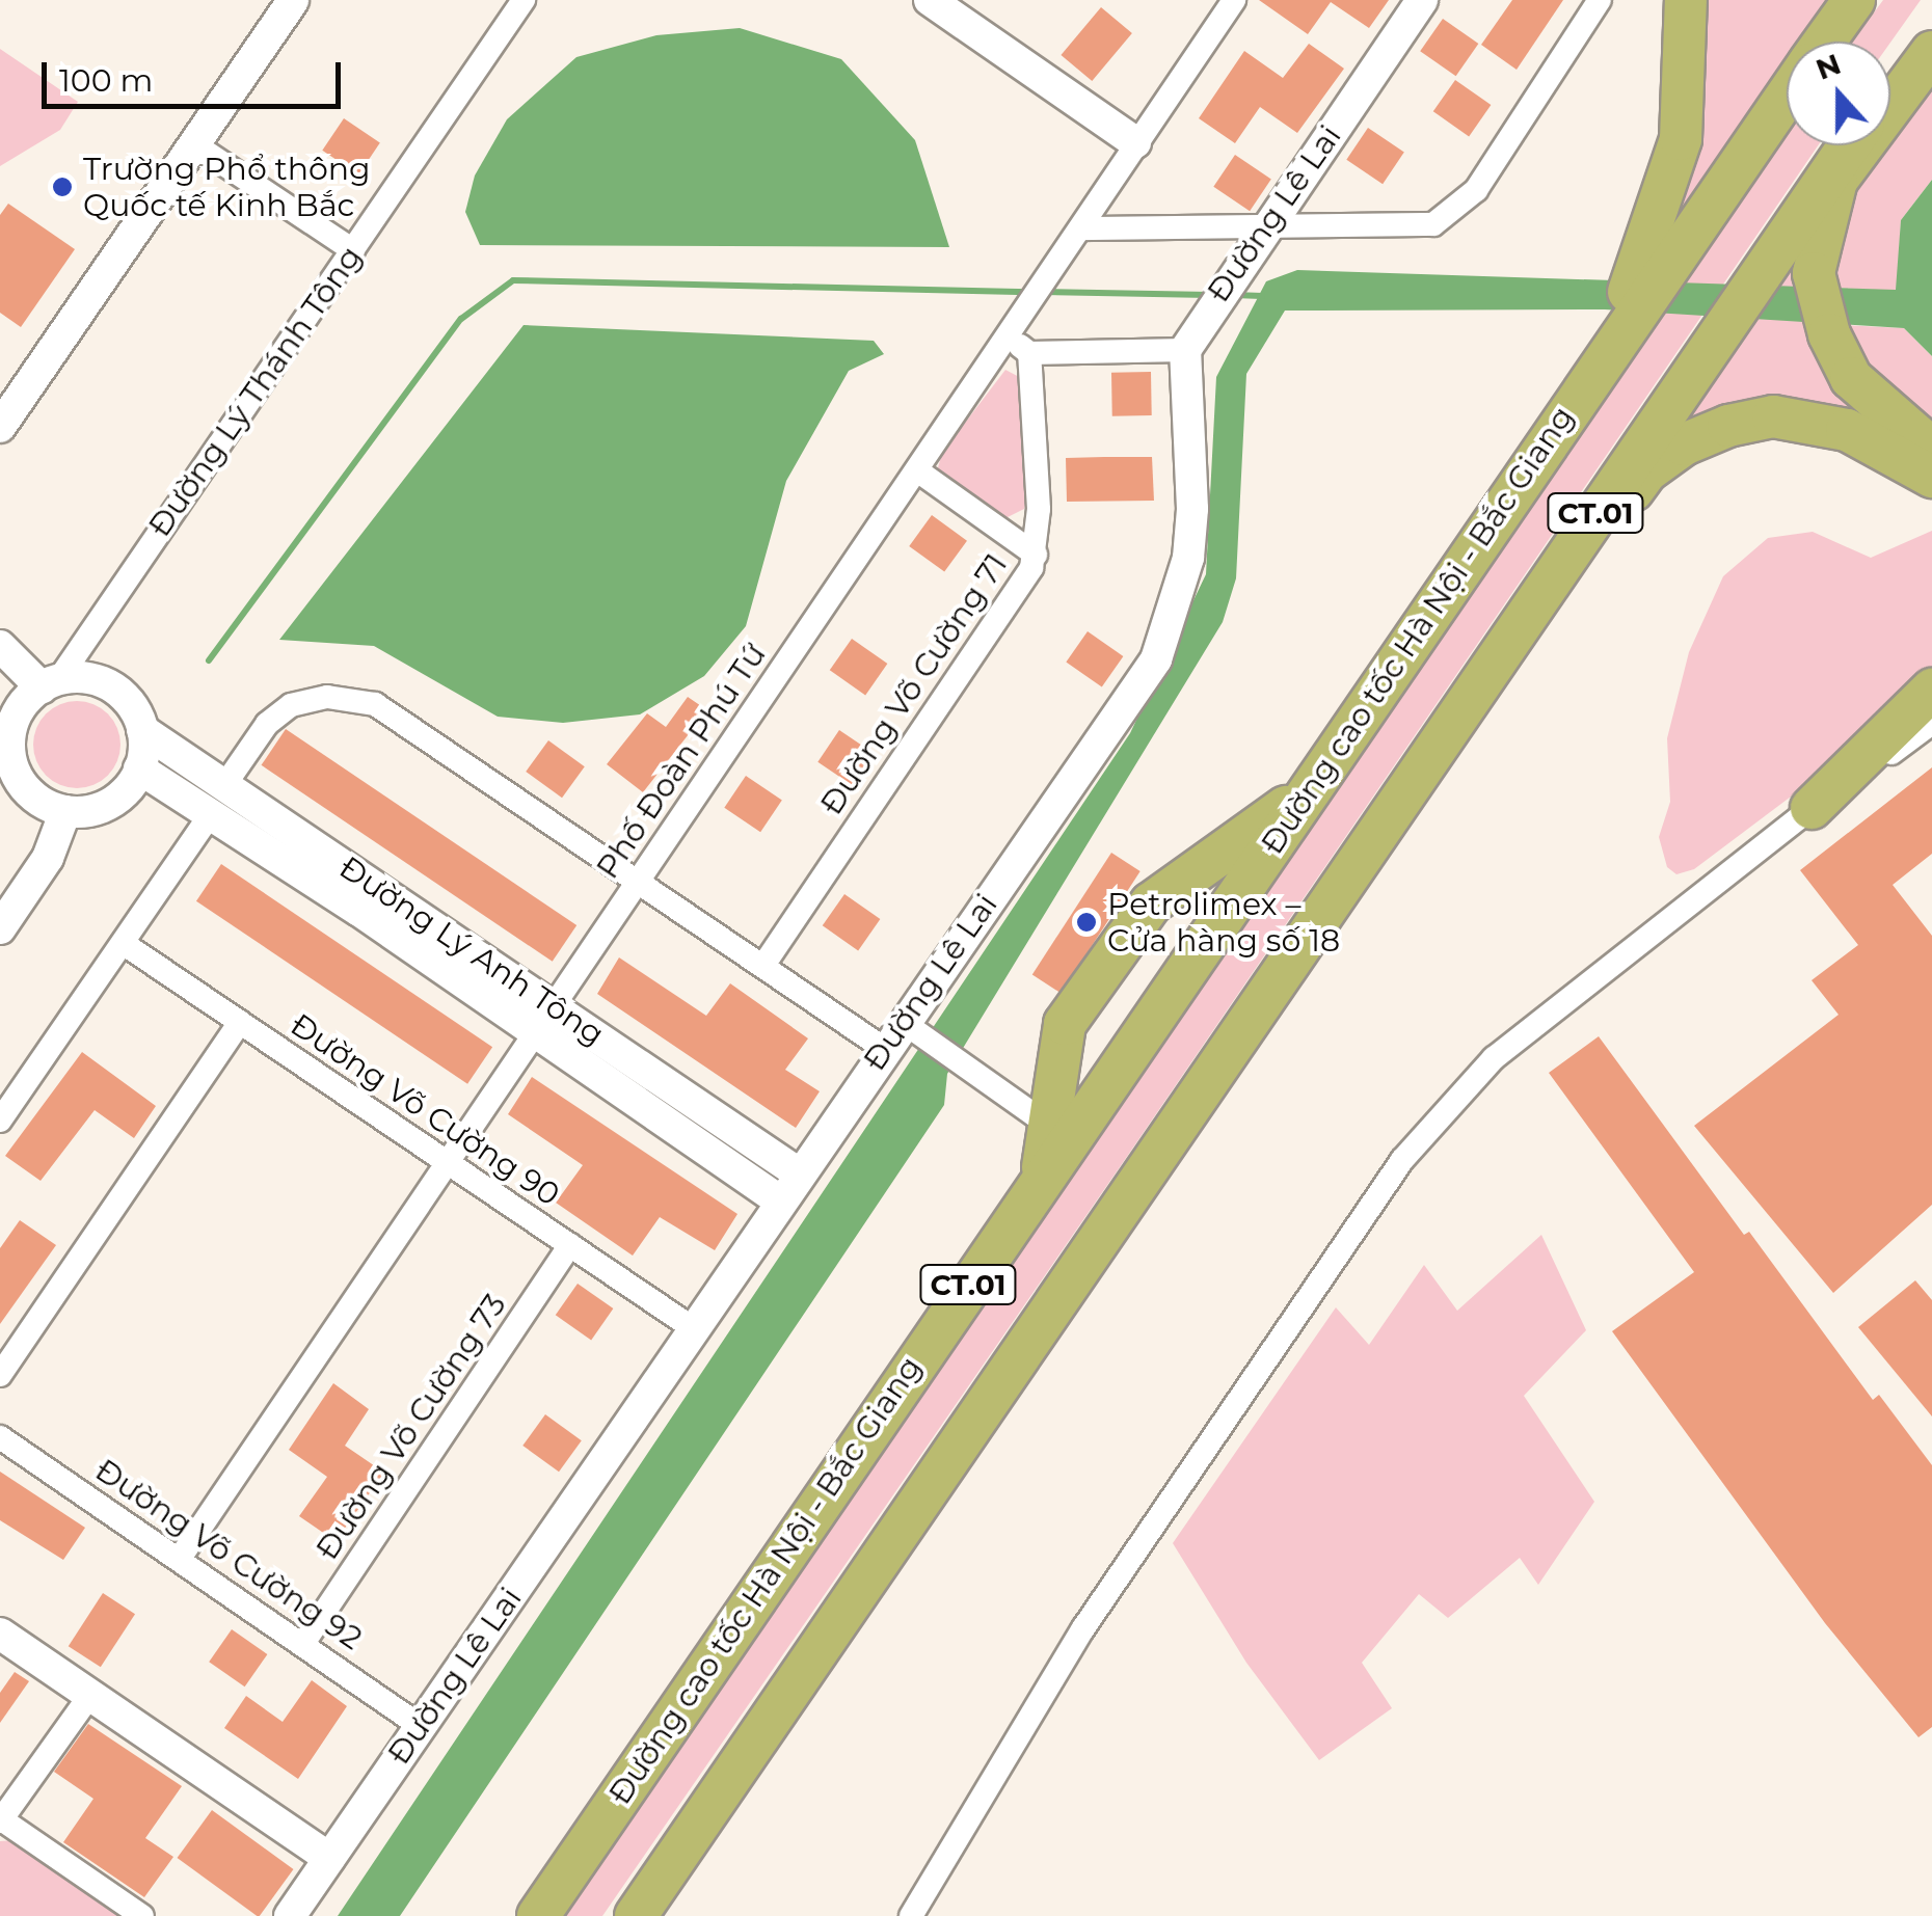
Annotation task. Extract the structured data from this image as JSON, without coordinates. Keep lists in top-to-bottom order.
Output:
{
  "streets": {
    "highway": ["CT.01", "Đường cao tốc Hà Nội - Bắc Giang"],
    "street": [
      "Đường Lê Lai",
      "Đường Lý Thánh Tông",
      "Đường Võ Cường 71",
      "Phố Đoàn Phú Tứ",
      "Đường Lý Anh Tông",
      "Đường Võ Cường 90",
      "Đường Võ Cường 73",
      "Đường Võ Cường 92"
    ]
  },
  "crossings": [
    ["Đường Lê Lai", "Đường Lý Anh Tông"],
    ["Đường Lê Lai", "Đường Võ Cường 90"],
    ["Đường Lê Lai", "Đường Võ Cường 92"],
    ["Đường Lý Thánh Tông", "Đường Lý Anh Tông"],
    ["Đường Võ Cường 71", "Phố Đoàn Phú Tứ"],
    ["Phố Đoàn Phú Tứ", "Đường Lý Anh Tông"],
    ["Phố Đoàn Phú Tứ", "Đường Võ Cường 90"],
    ["Phố Đoàn Phú Tứ", "Đường Võ Cường 92"],
    ["Đường Võ Cường 90", "Đường Võ Cường 73"],
    ["Đường Võ Cường 73", "Đường Võ Cường 92"]
  ],
  "places": ["Trường Phổ thông Quốc tế Kinh Bắc", "Petrolimex – Cửa hàng số 18"],
  "scale_bar": "100 m",
  "north": "top"
}
